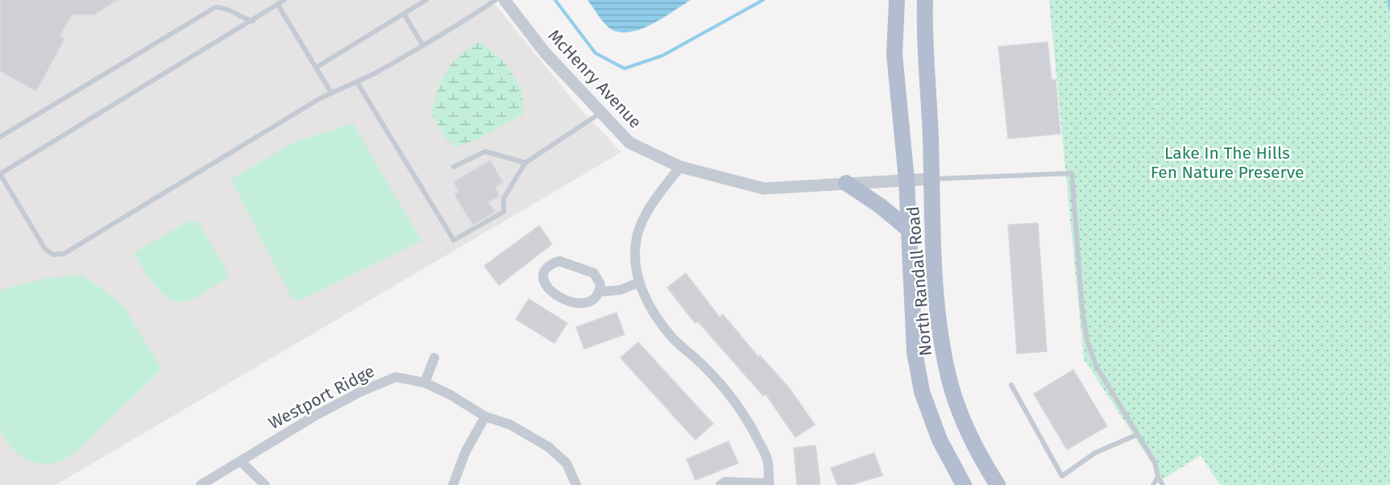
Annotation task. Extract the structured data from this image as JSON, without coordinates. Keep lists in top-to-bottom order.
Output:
{
  "streets": {
    "main road": ["North Randall Road"],
    "street": ["McHenry Avenue", "Westport Ridge"]
  },
  "crossings": [
    ["McHenry Avenue", "North Randall Road"]
  ],
  "parks": ["Lake In The Hills Fen Nature Preserve"]
}
